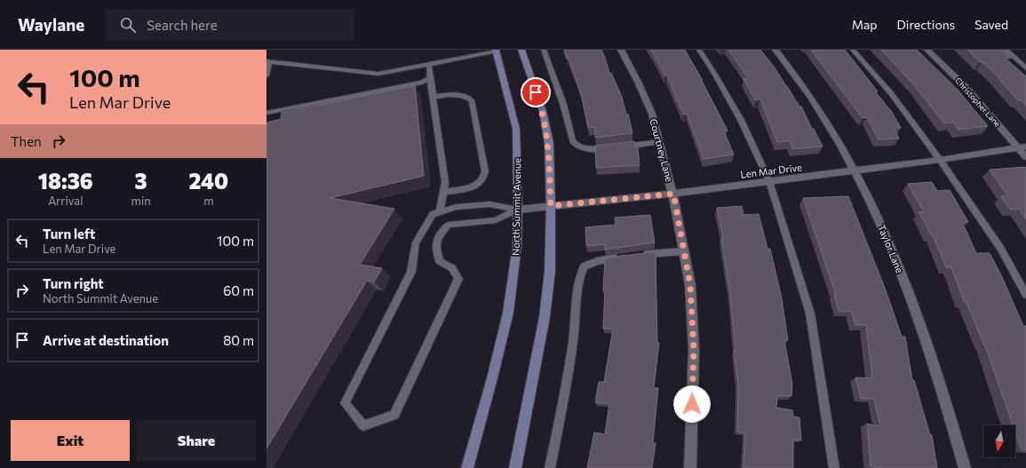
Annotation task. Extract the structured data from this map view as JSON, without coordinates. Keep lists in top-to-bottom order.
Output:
{
  "streets": {
    "main road": ["North Summit Avenue"],
    "street": [
      "Christopher Lane",
      "Courtney Lane",
      "Len Mar Drive",
      "Taylor Lane"
    ]
  },
  "crossings": [
    ["Christopher Lane", "Len Mar Drive"],
    ["Courtney Lane", "Len Mar Drive"],
    ["Len Mar Drive", "North Summit Avenue"],
    ["Len Mar Drive", "Taylor Lane"]
  ],
  "north": "bottom",
  "page": {
    "header": "Waylane",
    "search": "Search here",
    "nav": ["Map", "Directions", "Saved"],
    "turn": ["100 m", "Len Mar Drive"],
    "then": "Then",
    "eta": [
      "18:36",
      "Arrival",
      "3",
      "min",
      "240",
      "m"
    ],
    "list": [
      {
        "name": "Turn left",
        "note": "Len Mar Drive",
        "value": "100 m"
      },
      {
        "name": "Turn right",
        "note": "North Summit Avenue",
        "value": "60 m"
      },
      {
        "name": "Arrive at destination",
        "value": "80 m"
      }
    ],
    "buttons": ["Exit", "Share"]
  }
}
